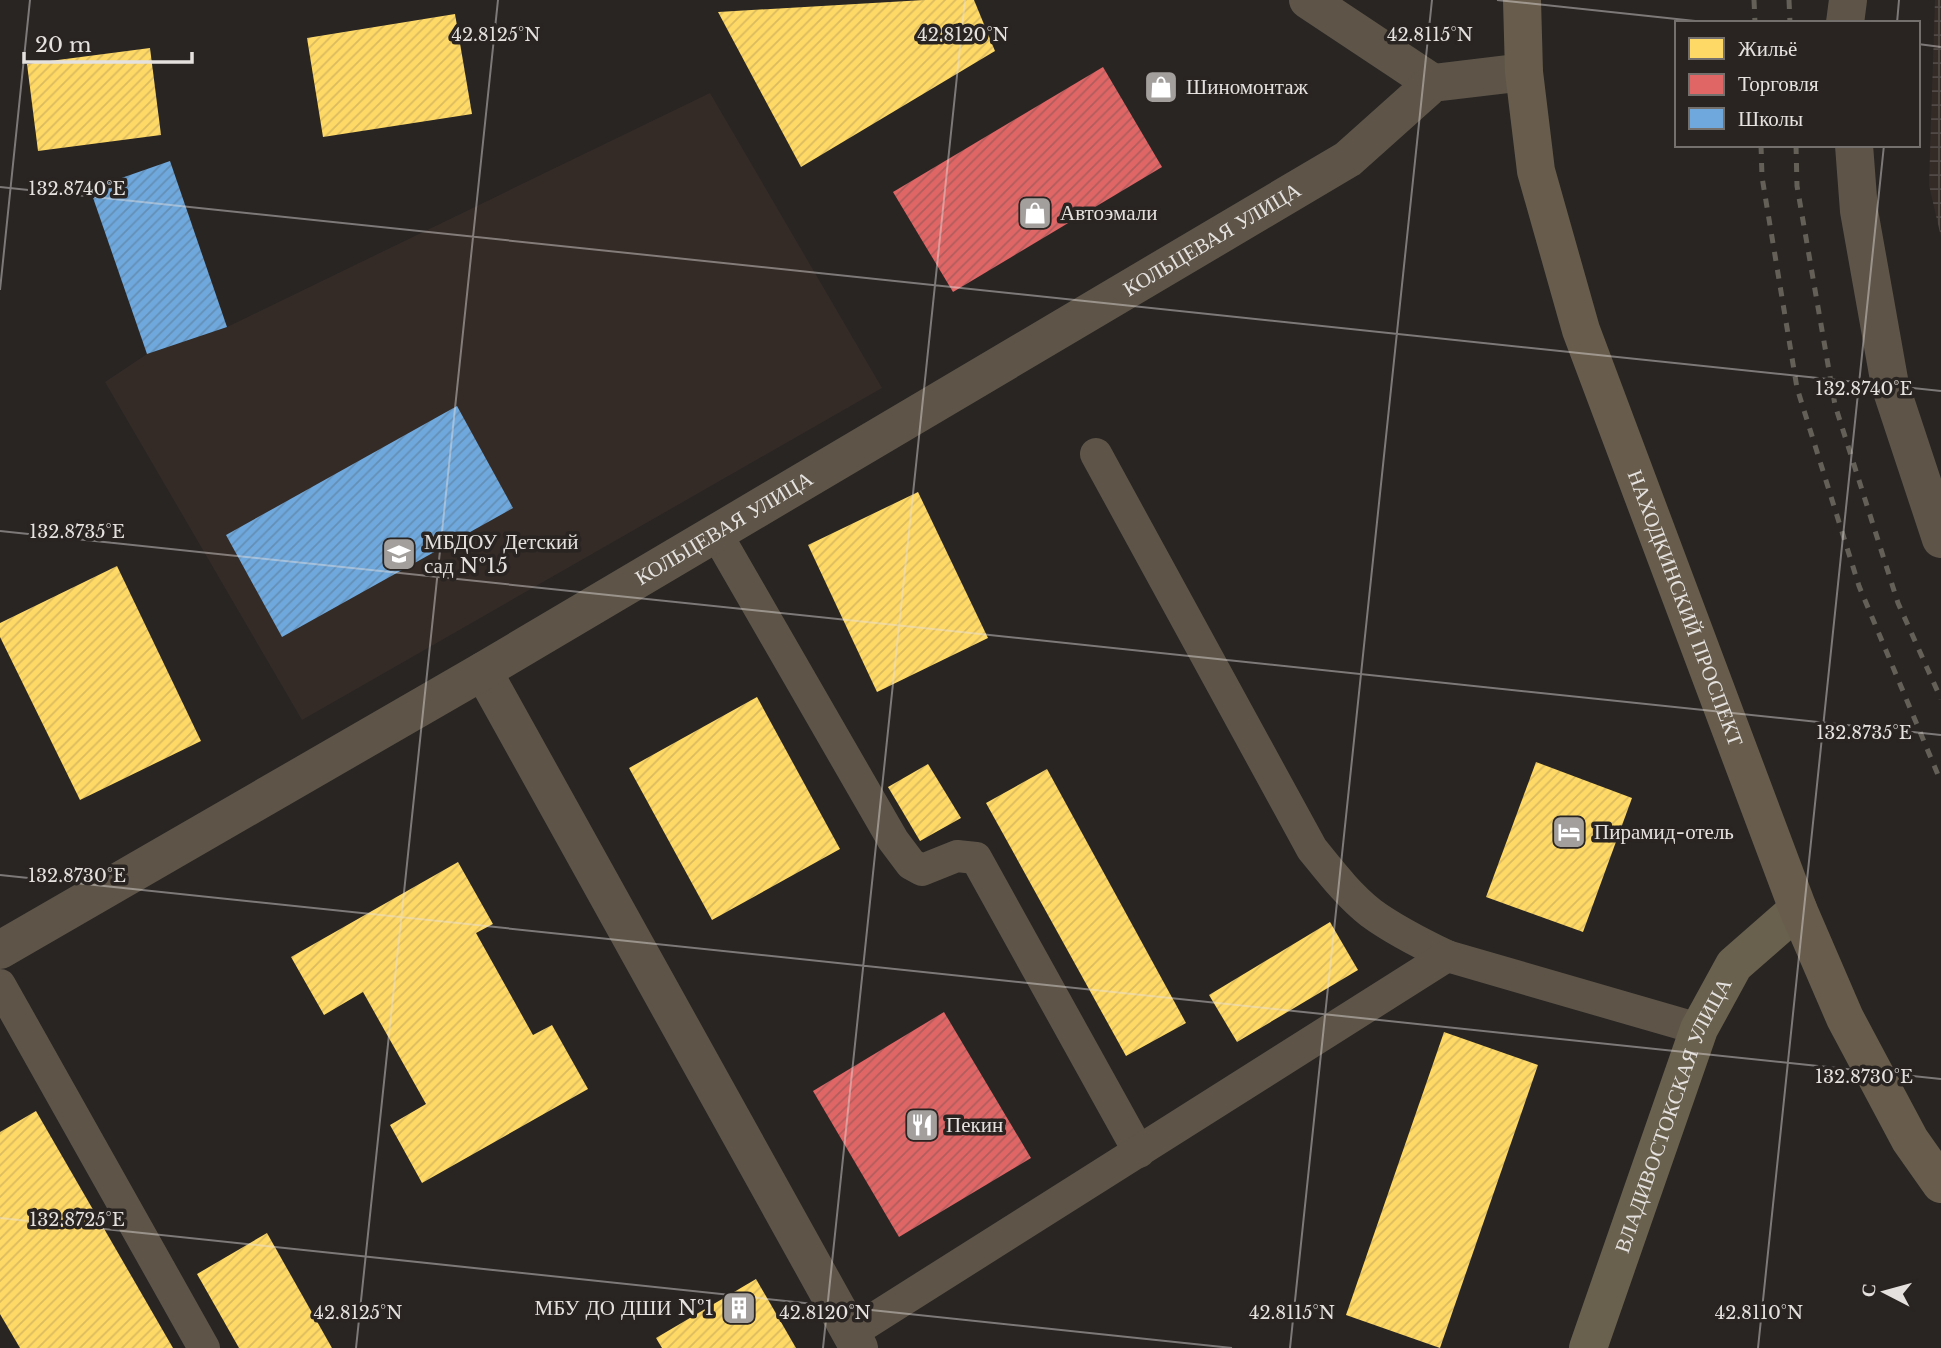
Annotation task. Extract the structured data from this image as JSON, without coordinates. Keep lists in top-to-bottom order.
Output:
{
  "streets": {
    "main road": ["НАХОДКИНСКИЙ ПРОСПЕКТ", "ВЛАДИВОСТОКСКАЯ УЛИЦА"],
    "street": ["КОЛЬЦЕВАЯ УЛИЦА"]
  },
  "crossings": [
    ["НАХОДКИНСКИЙ ПРОСПЕКТ", "ВЛАДИВОСТОКСКАЯ УЛИЦА"]
  ],
  "places": {
    "shop": ["Шиномонтаж", "Автоэмали"],
    "school or university": ["МБДОУ Детский сад №15"],
    "hotel": ["Пирамид-отель"],
    "restaurant": ["Пекин"],
    "building": ["МБУ ДО ДШИ №1"]
  },
  "legend": ["Жильё", "Торговля", "Школы"],
  "scale_bar": "20 m",
  "north": "left",
  "coordinates": [
    "42.8125°N",
    "42.8120°N",
    "42.8115°N",
    "132.8740°E",
    "132.8735°E",
    "132.8730°E",
    "132.8725°E",
    "42.8110°N"
  ]
}
